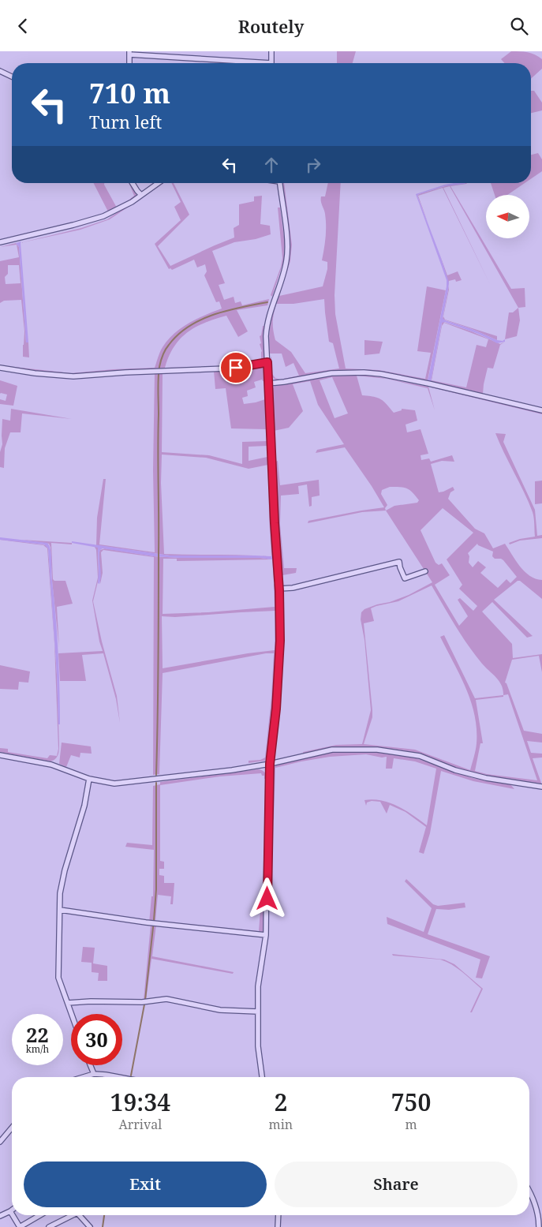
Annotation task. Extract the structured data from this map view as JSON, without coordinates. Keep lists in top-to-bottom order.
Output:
{
  "north": "left",
  "page": {
    "header": "Routely",
    "turn": ["710 m", "Turn left"],
    "speed": "22 km/h",
    "limit": "30",
    "eta": [
      "19:34",
      "Arrival",
      "2",
      "min",
      "750",
      "m"
    ],
    "buttons": ["Exit", "Share"]
  }
}
